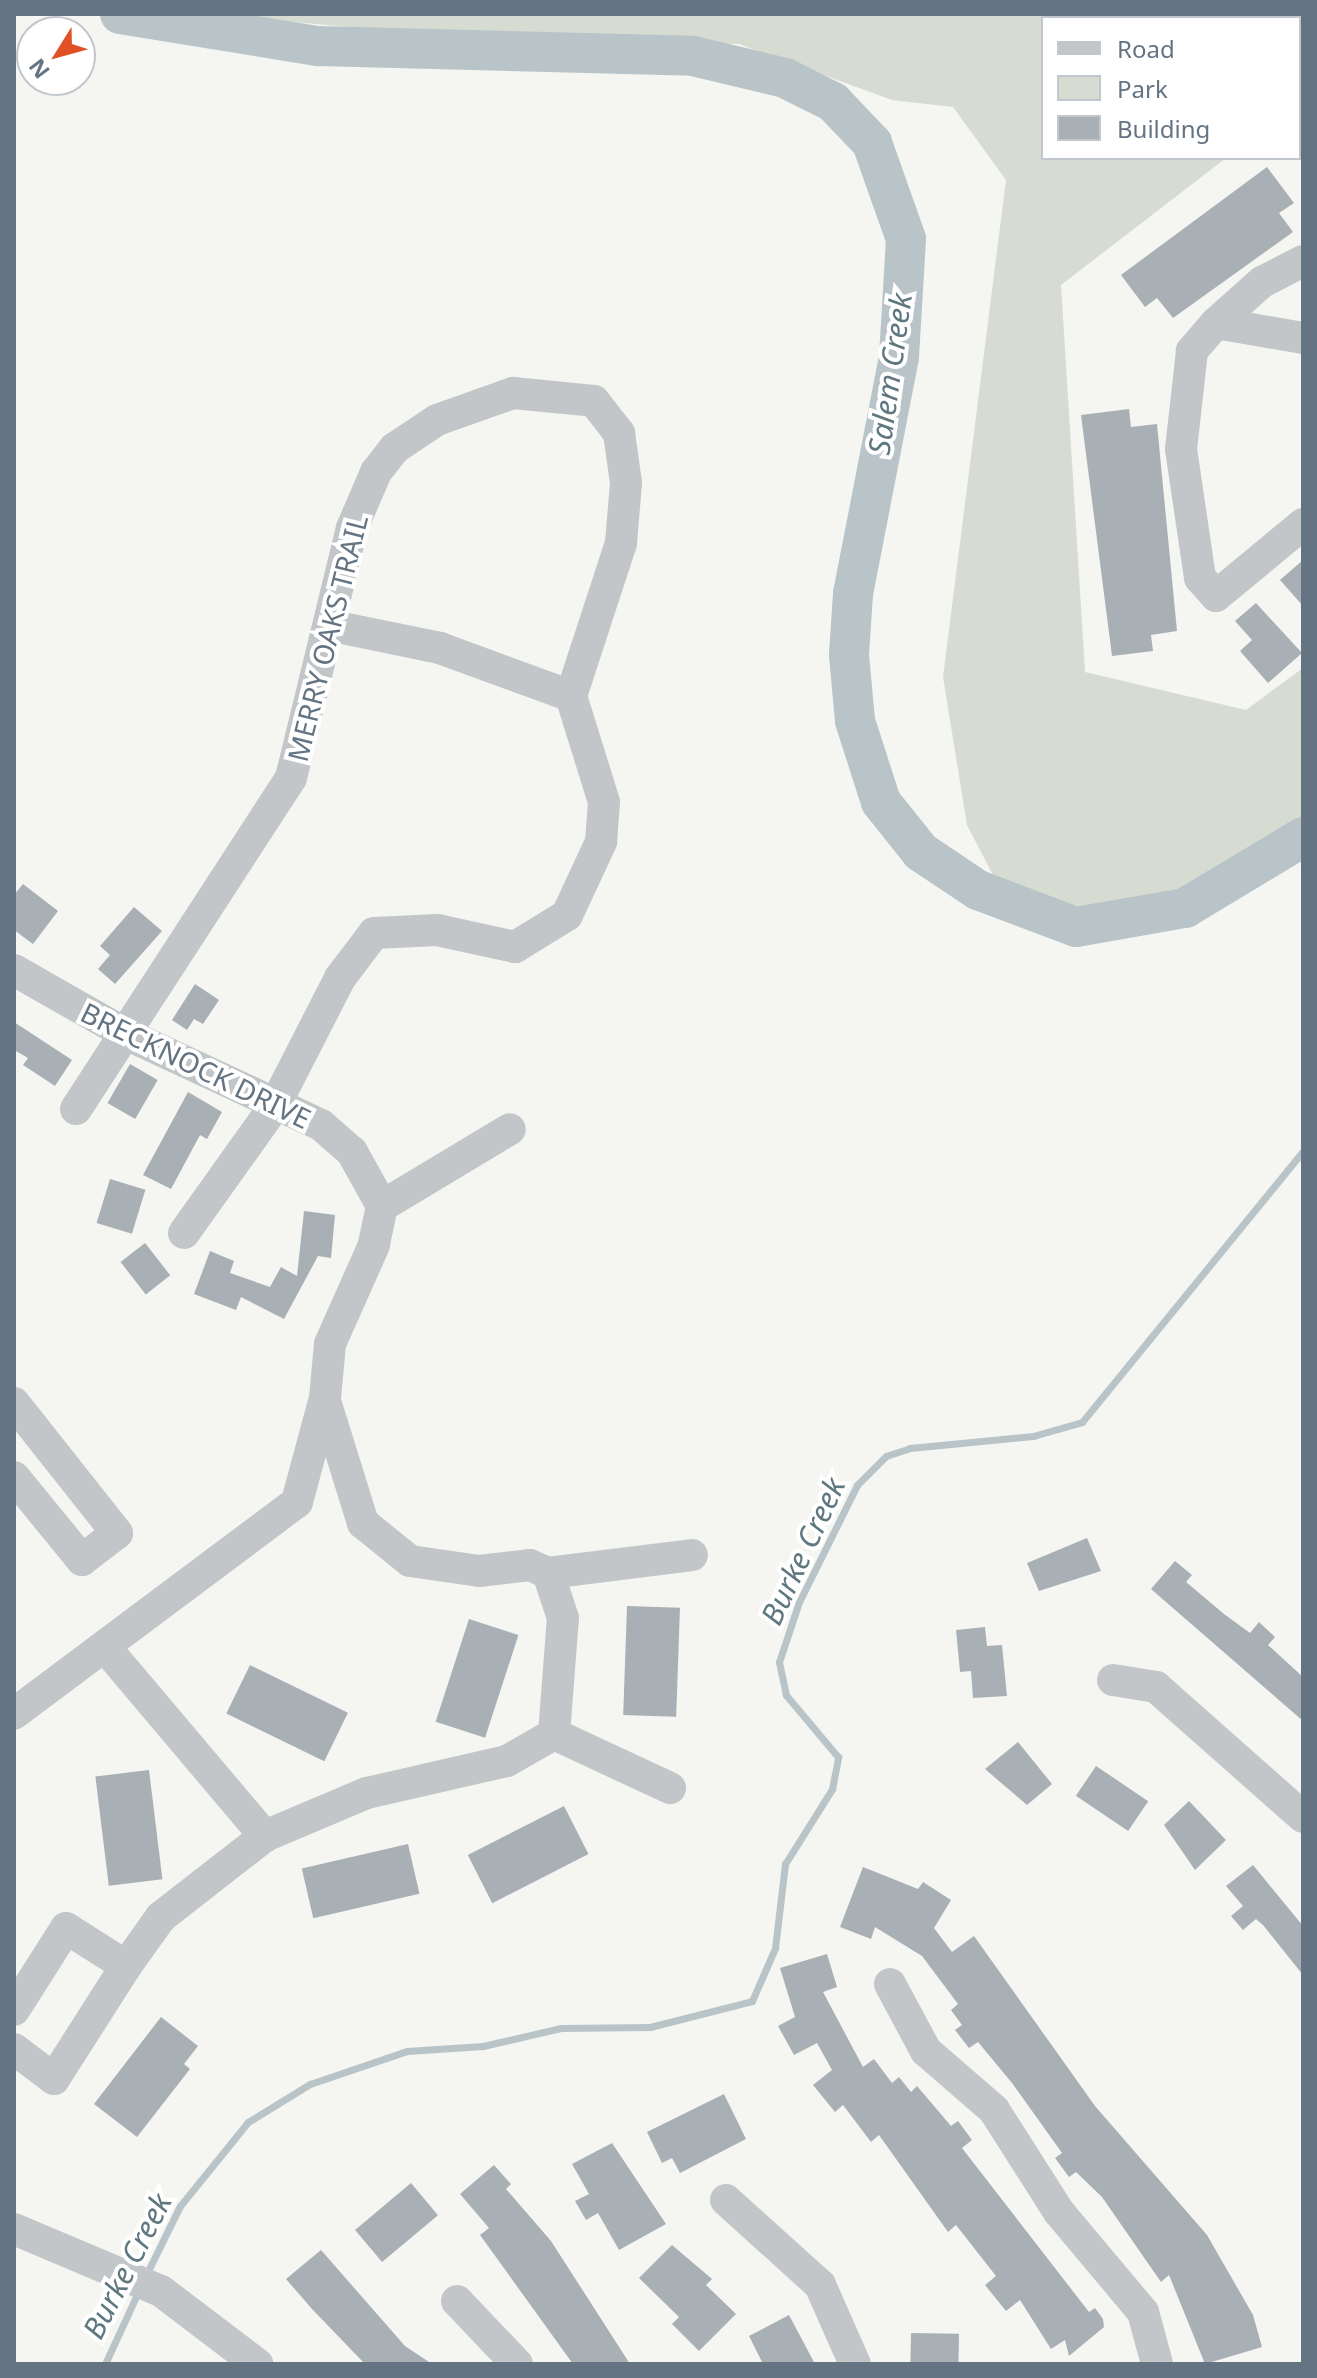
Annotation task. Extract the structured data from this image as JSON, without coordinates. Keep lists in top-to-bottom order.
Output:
{
  "streets": {
    "street": ["MERRY OAKS TRAIL", "BRECKNOCK DRIVE"]
  },
  "crossings": [
    ["MERRY OAKS TRAIL", "BRECKNOCK DRIVE"]
  ],
  "water": ["Salem Creek", "Burke Creek"],
  "legend": ["Road", "Park", "Building"],
  "north": "bottom left"
}
